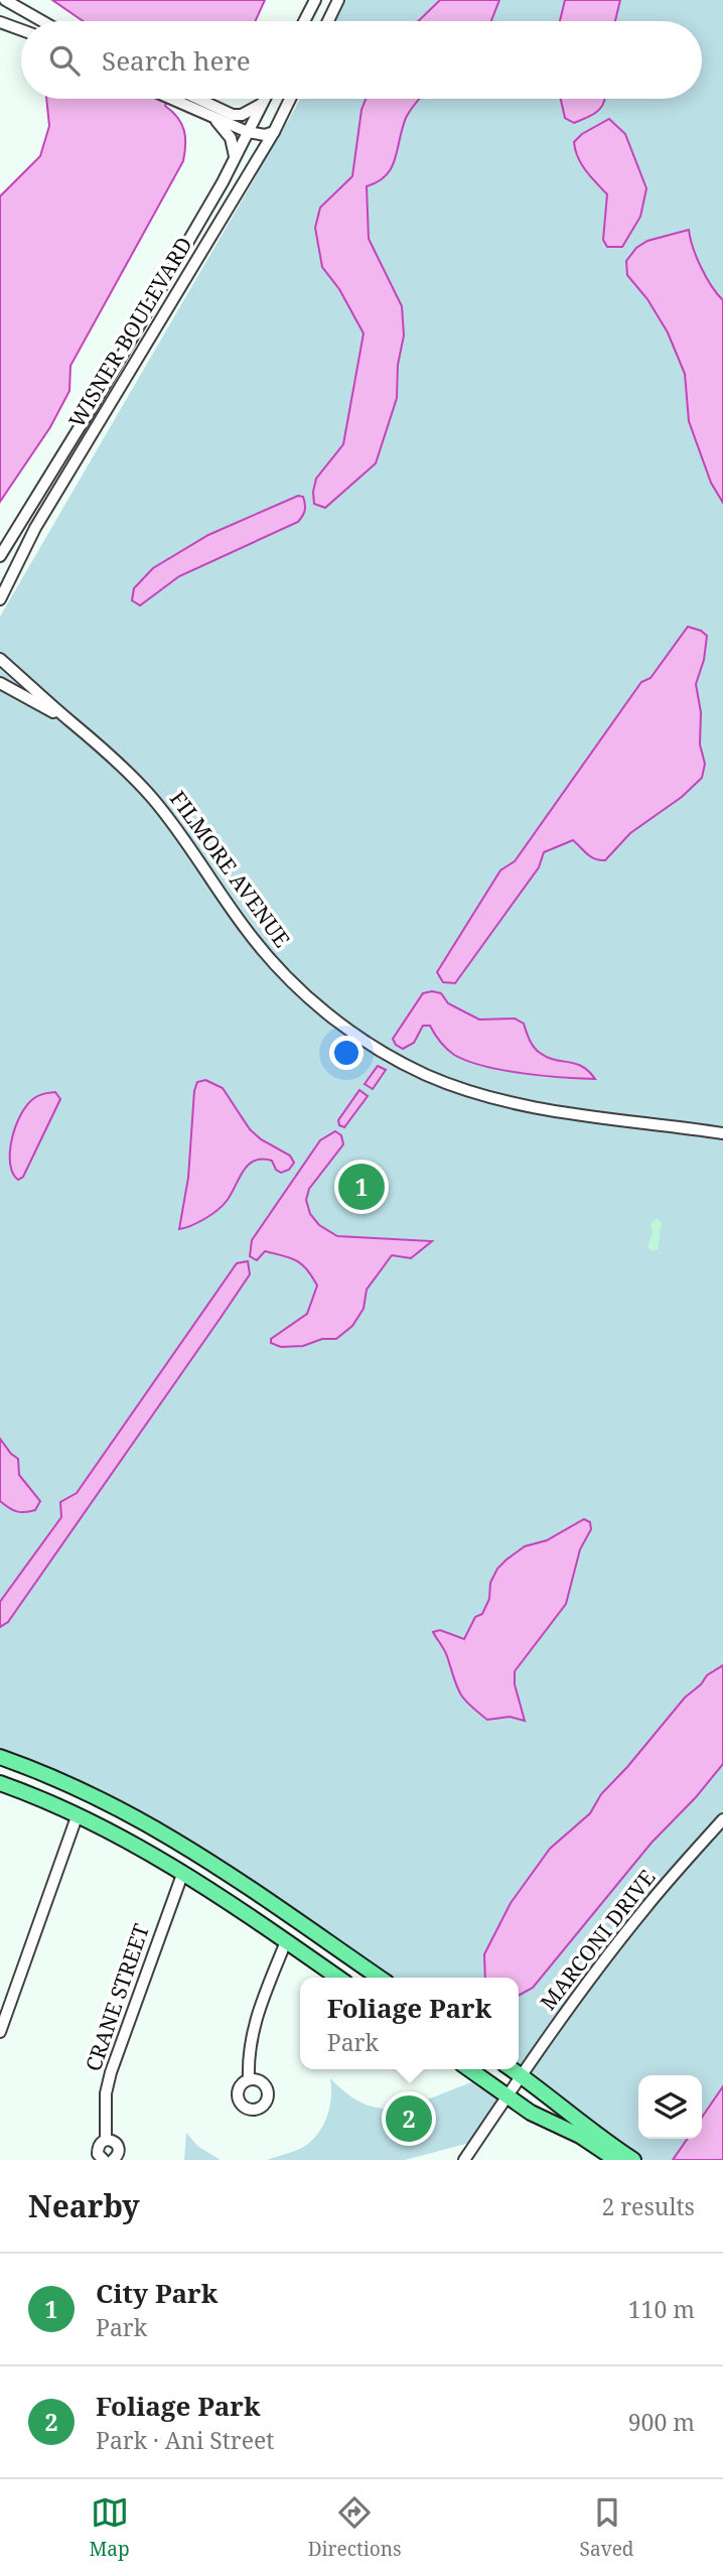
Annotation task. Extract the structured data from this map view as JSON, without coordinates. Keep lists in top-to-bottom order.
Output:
{
  "streets": {
    "street": [
      "WISNER BOULEVARD",
      "FILMORE AVENUE",
      "MARCONI DRIVE",
      "CRANE STREET"
    ]
  },
  "page": {
    "search": "Search here",
    "pins": ["1", "2"],
    "popup": ["Foliage Park", "Park"],
    "heading": ["Nearby", "2 results"],
    "list": [
      {
        "mark": "1",
        "name": "City Park",
        "note": "Park",
        "value": "110 m"
      },
      {
        "mark": "2",
        "name": "Foliage Park",
        "note": "Park · Ani Street",
        "value": "900 m"
      }
    ],
    "nav": ["Map", "Directions", "Saved"]
  }
}
